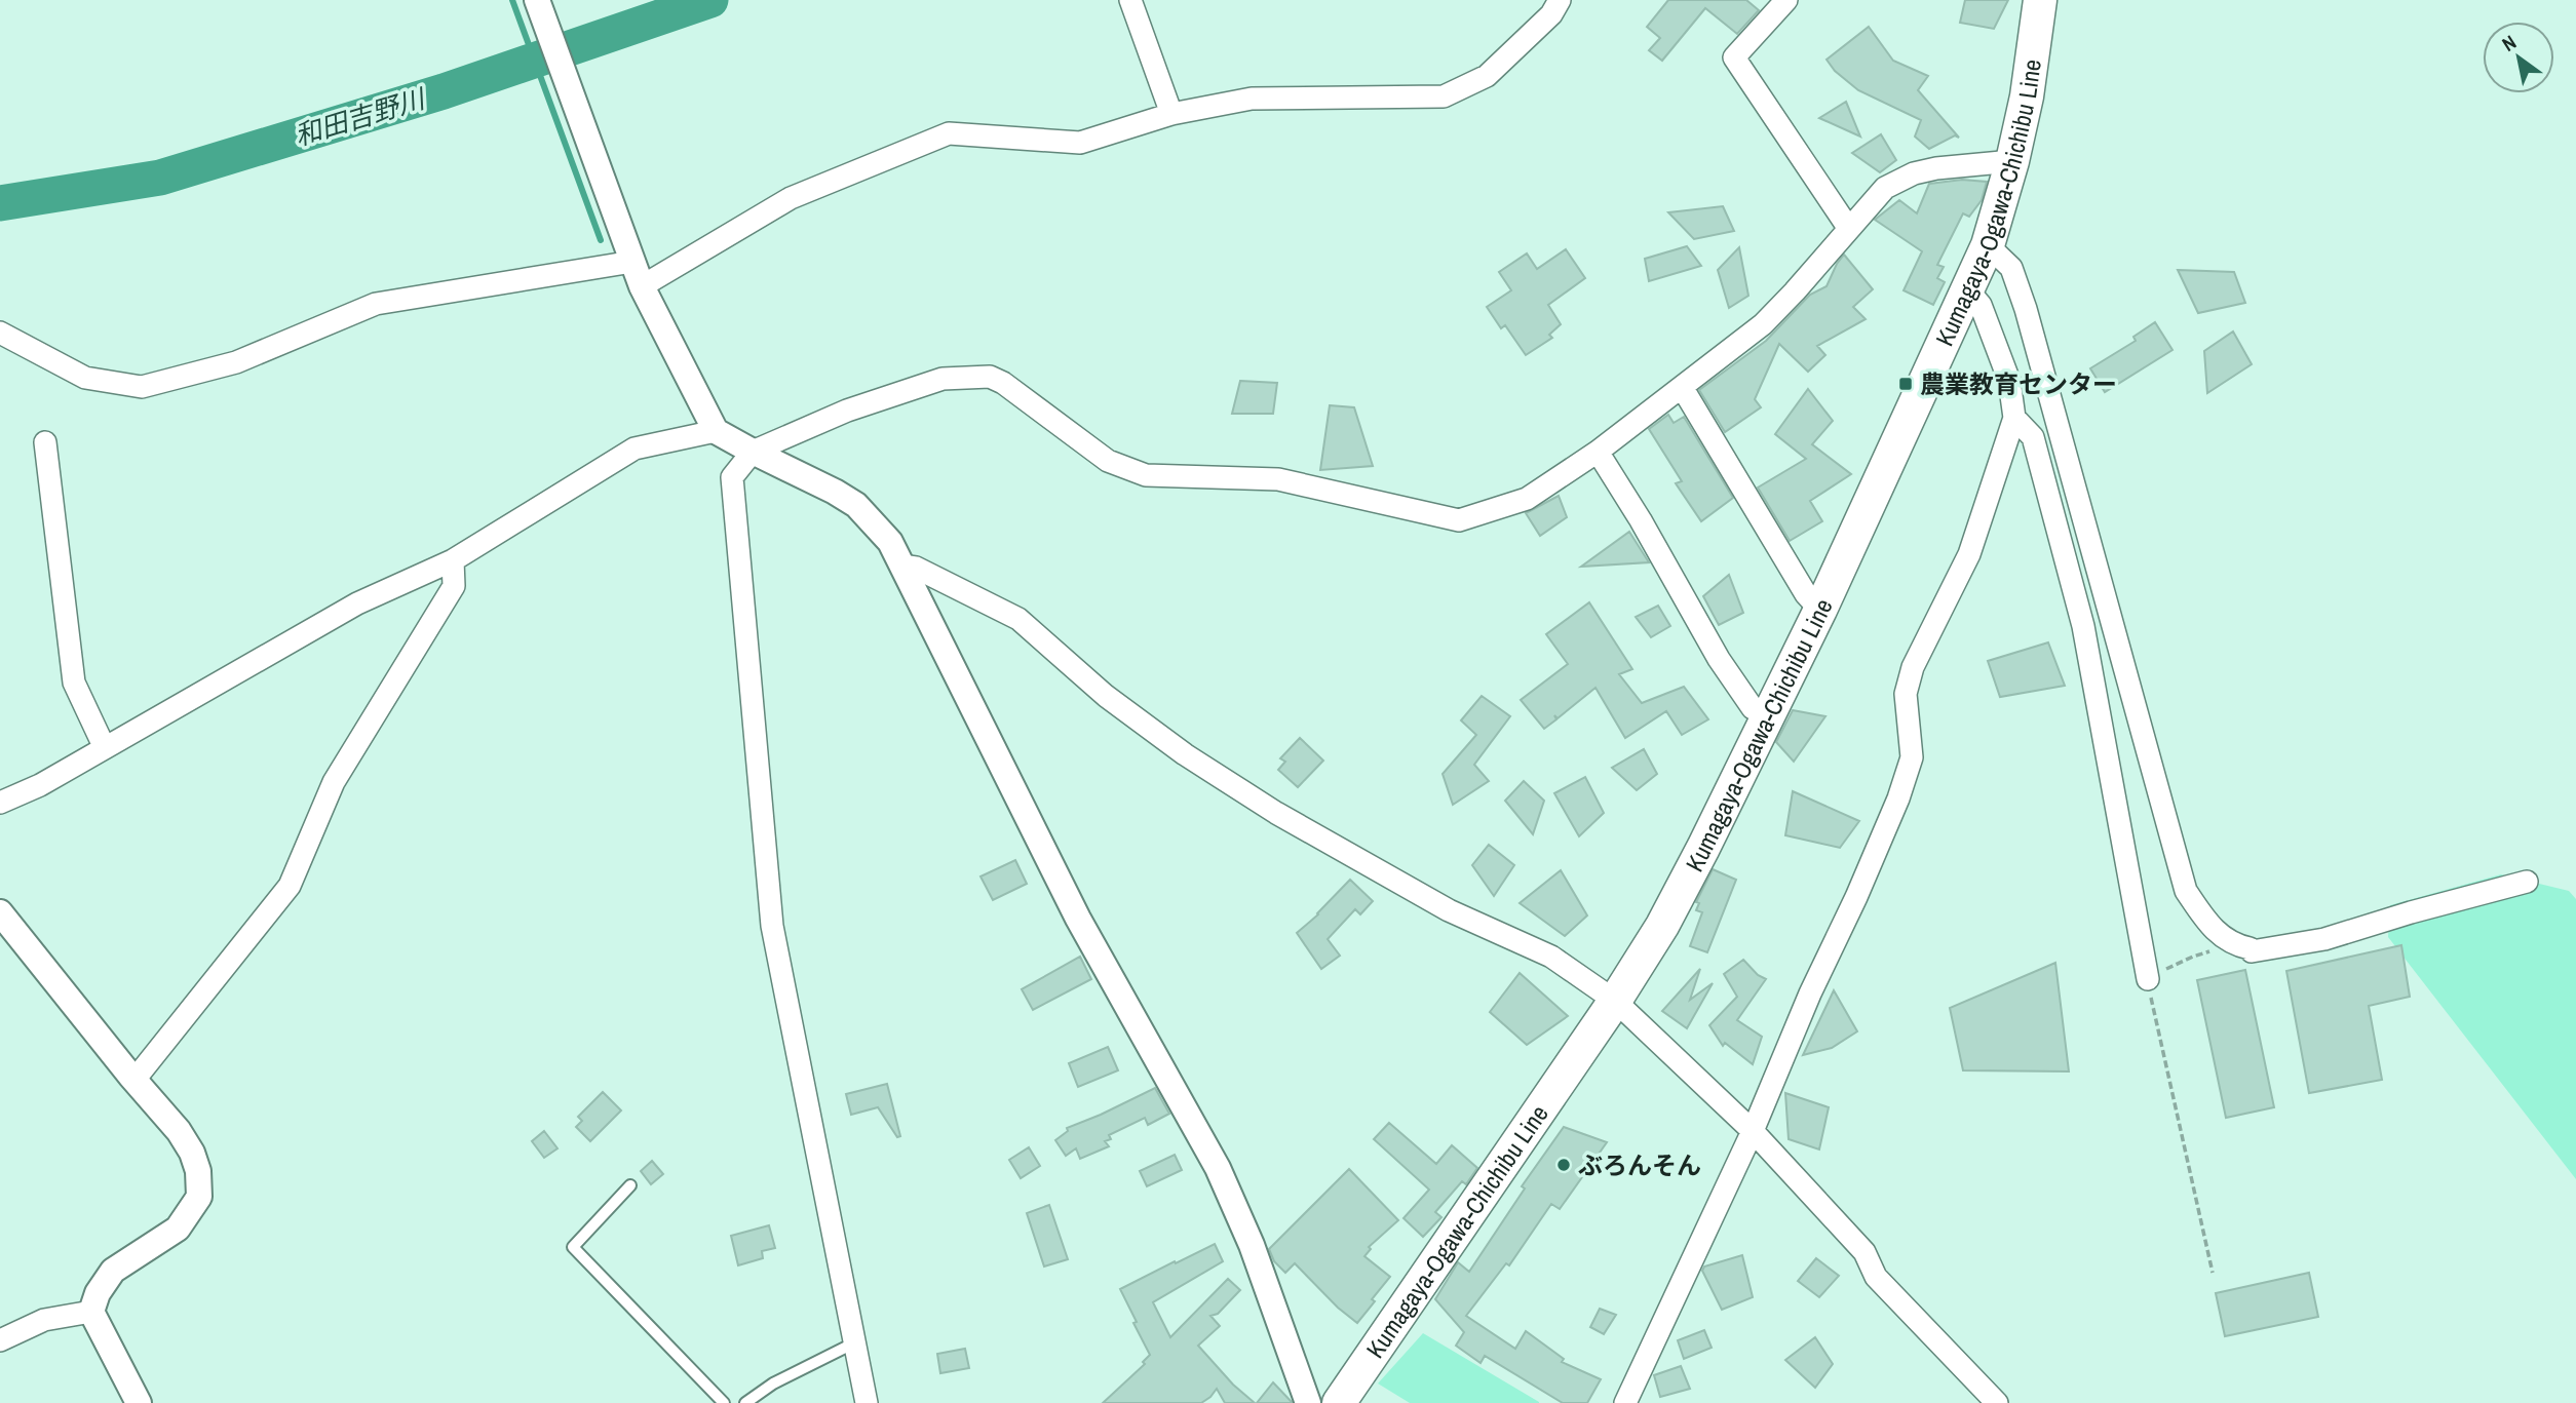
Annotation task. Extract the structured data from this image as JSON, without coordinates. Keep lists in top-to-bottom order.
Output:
{
  "streets": {
    "main road": ["Kumagaya-Ogawa-Chichibu Line"]
  },
  "water": ["和田吉野川"],
  "places": {
    "transit": ["農業教育センター"],
    "other": ["ぶろんそん"]
  },
  "north": "top left"
}
